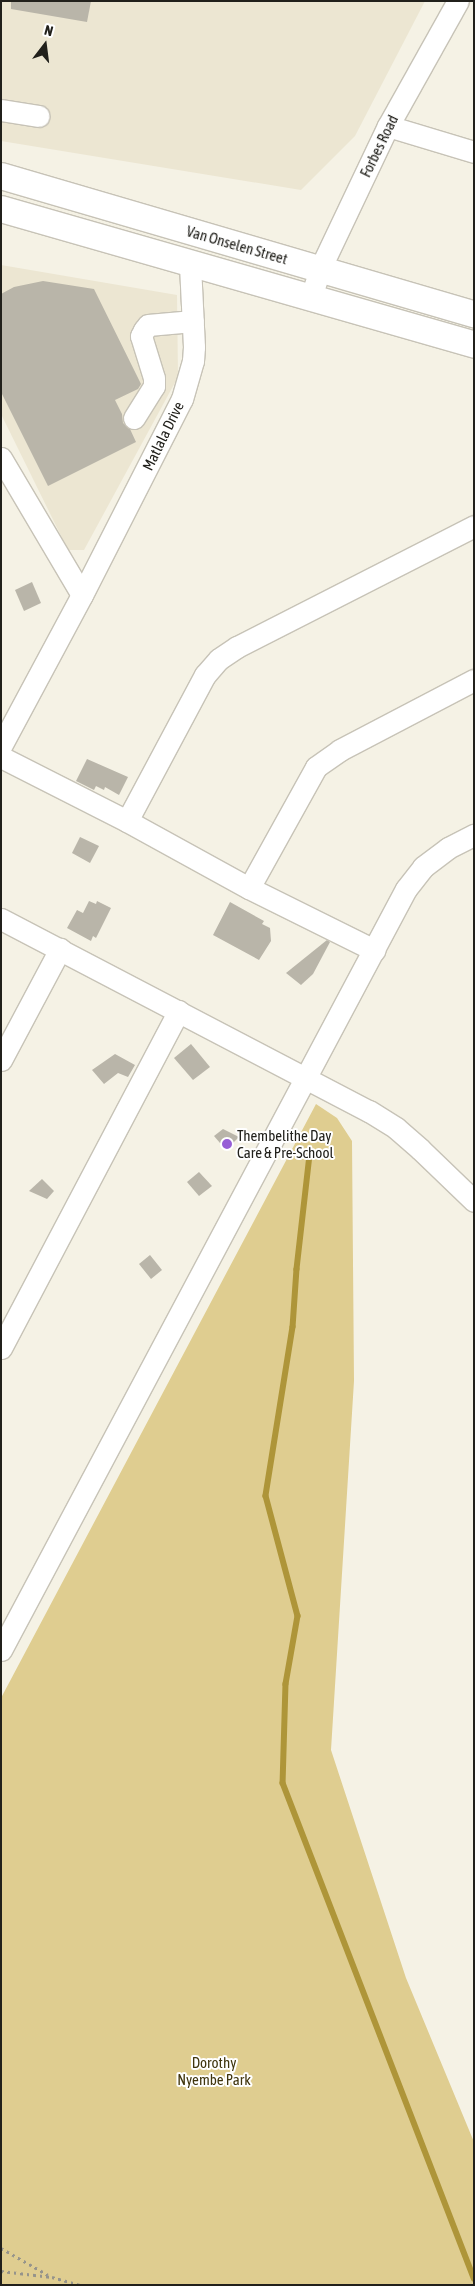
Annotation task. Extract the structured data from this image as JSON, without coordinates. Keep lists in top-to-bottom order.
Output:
{
  "streets": {
    "main road": ["Van Onselen Street"],
    "street": ["Forbes Road", "Matlala Drive"]
  },
  "crossings": [
    ["Forbes Road", "Van Onselen Street"],
    ["Van Onselen Street", "Matlala Drive"]
  ],
  "parks": ["Dorothy Nyembe Park"],
  "places": ["Thembelithe Day Care & Pre-School"],
  "north": "top"
}
